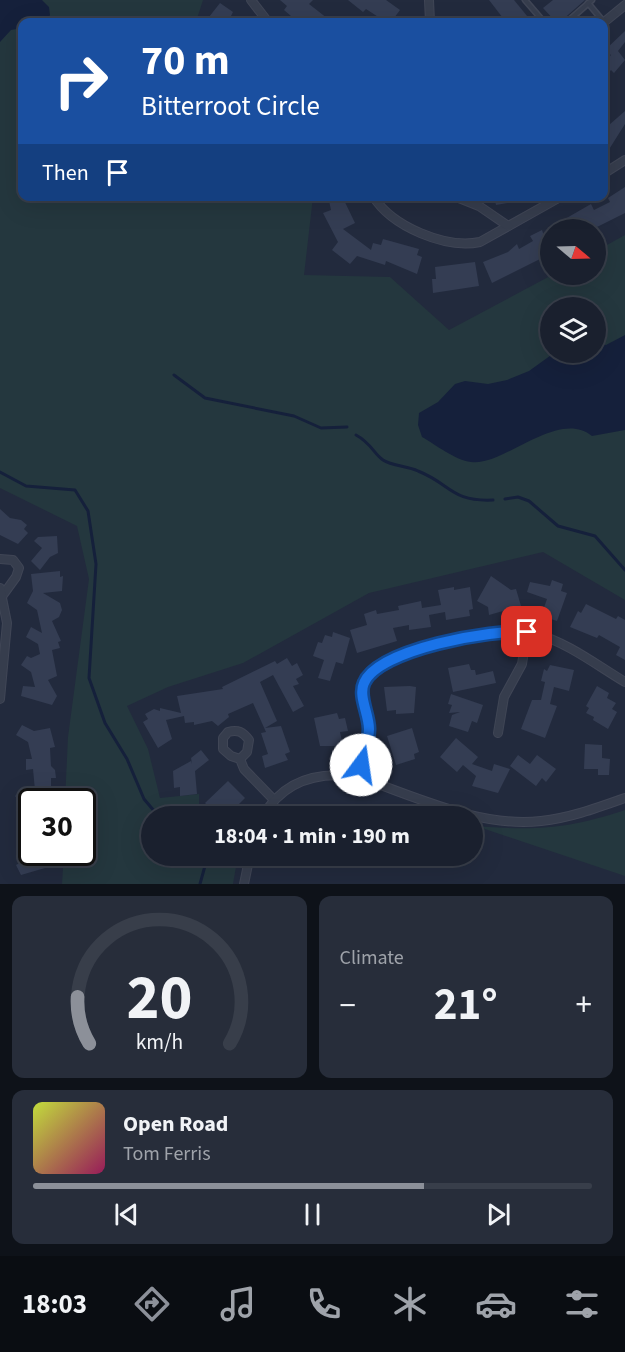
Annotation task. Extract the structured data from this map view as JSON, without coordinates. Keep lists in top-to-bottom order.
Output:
{
  "north": "right",
  "page": {
    "turn": ["70 m", "Bitterroot Circle"],
    "then": "Then",
    "limit": "30",
    "trip": "18:04 · 1 min · 190 m",
    "tile": "Climate",
    "heat": ["−", "21°", "+"],
    "song": ["Open Road", "Tom Ferris"],
    "tabs": "18:03",
    "gauge": ["20", "km/h"]
  }
}
